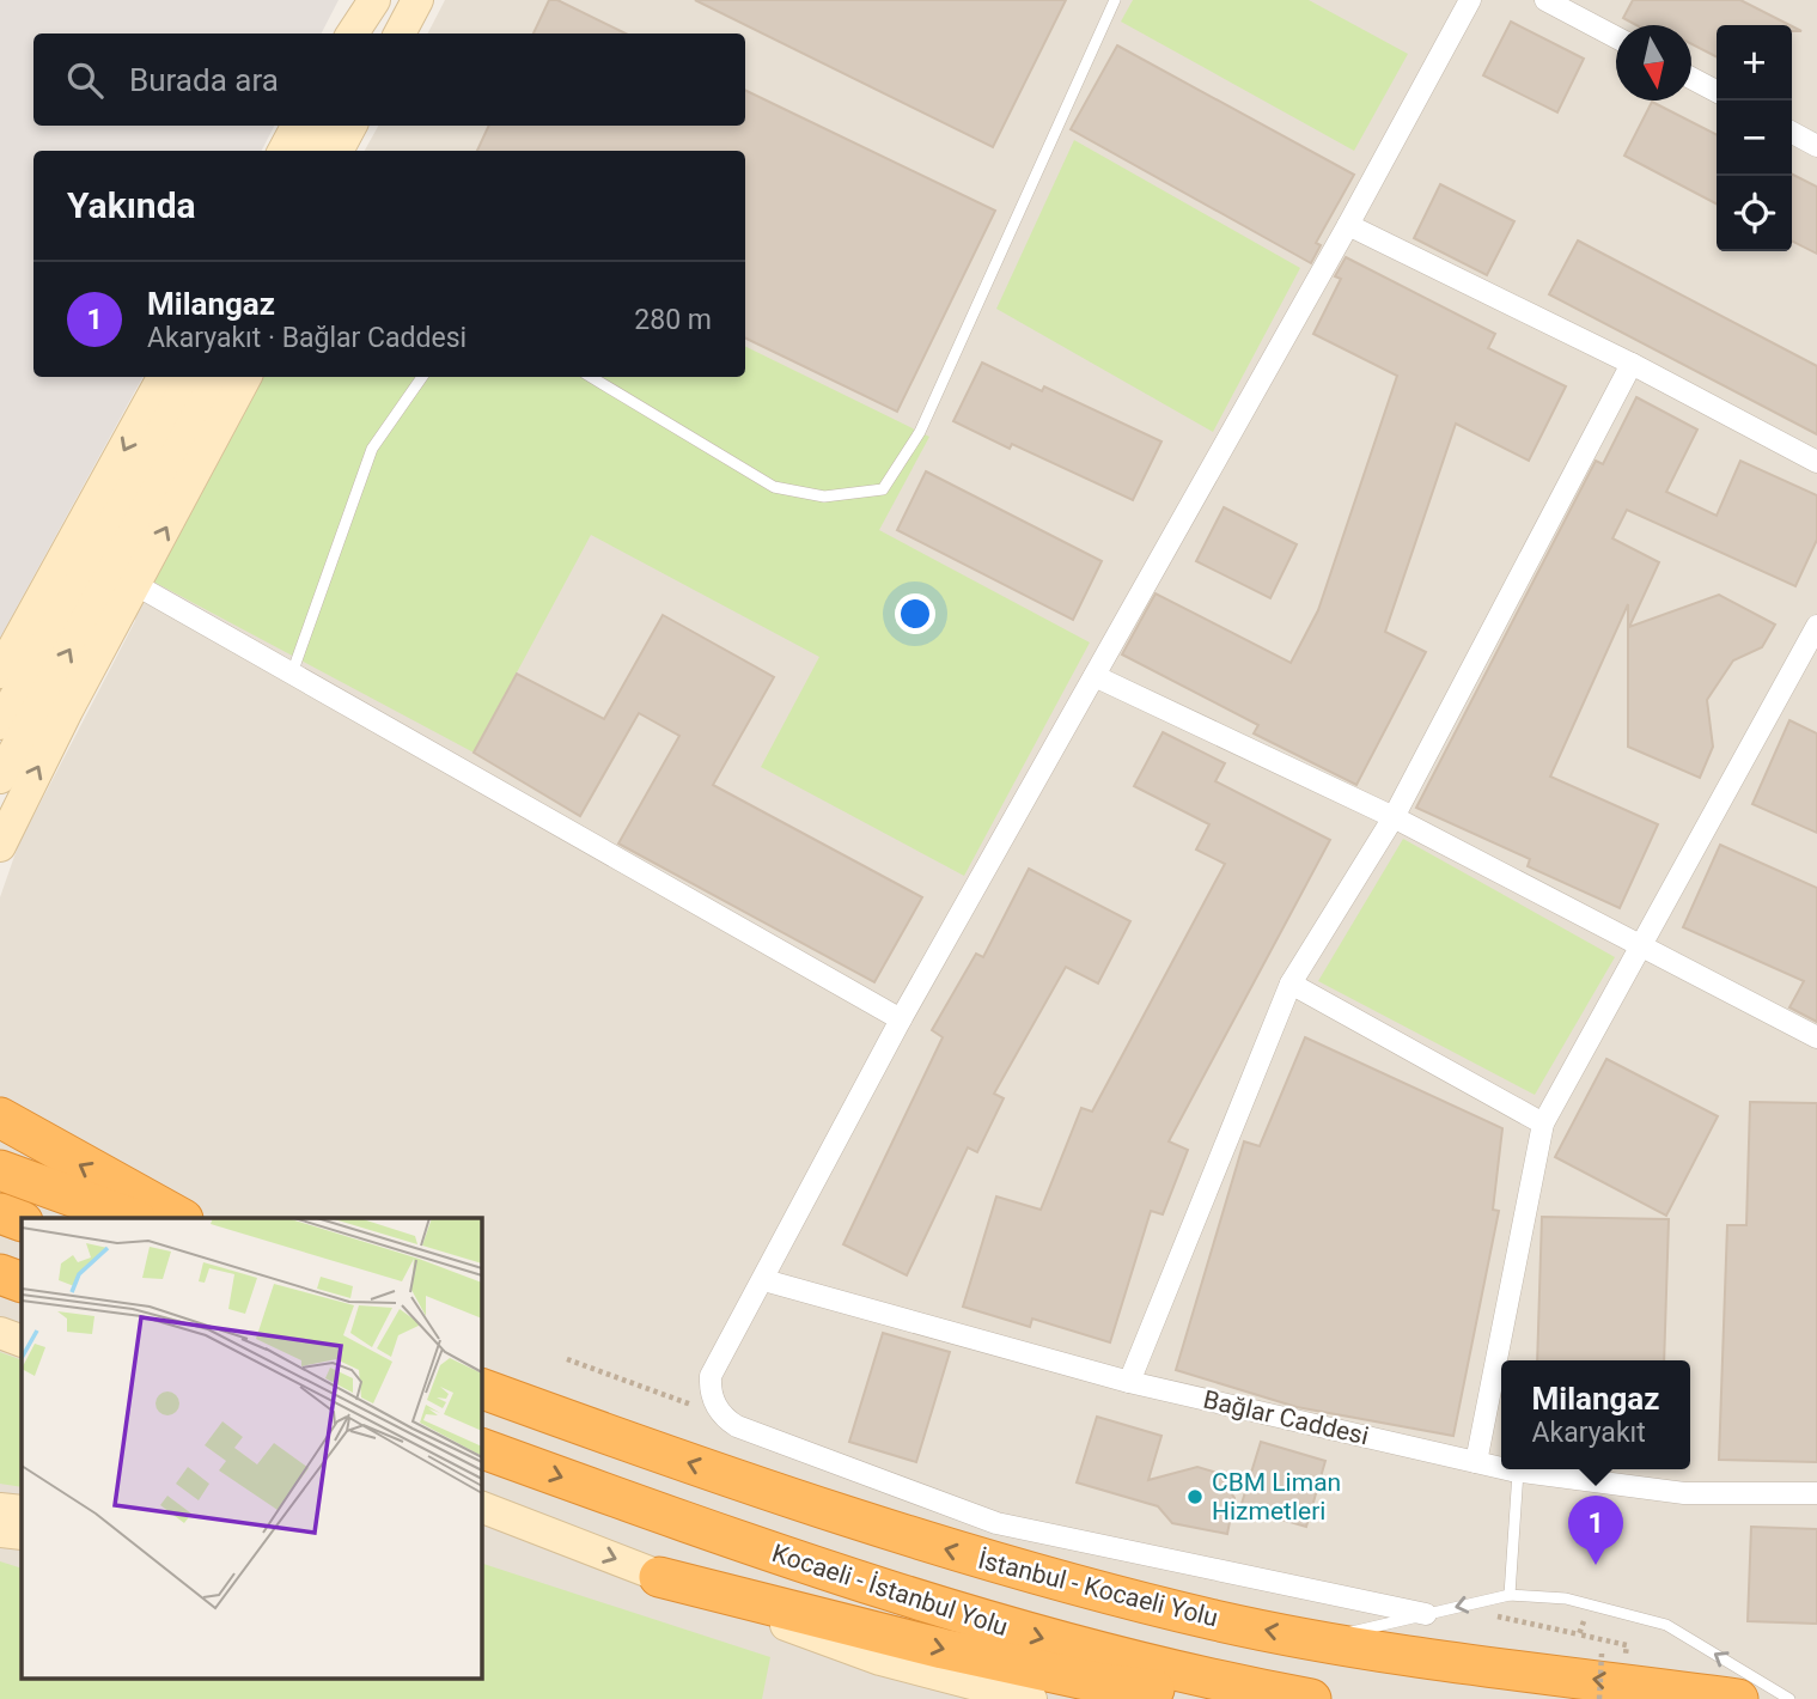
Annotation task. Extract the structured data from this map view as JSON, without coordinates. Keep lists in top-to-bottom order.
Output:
{
  "streets": {
    "highway": ["İstanbul - Kocaeli Yolu", "Kocaeli - İstanbul Yolu"],
    "street": ["Bağlar Caddesi"]
  },
  "places": ["CBM Liman Hizmetleri"],
  "north": "bottom",
  "page": {
    "map_buttons": ["+", "−"],
    "search": "Burada ara",
    "heading": "Yakında",
    "list": [
      {
        "mark": "1",
        "name": "Milangaz",
        "note": "Akaryakıt · Bağlar Caddesi",
        "value": "280 m"
      }
    ],
    "popup": ["Milangaz", "Akaryakıt"],
    "pins": "1"
  }
}
